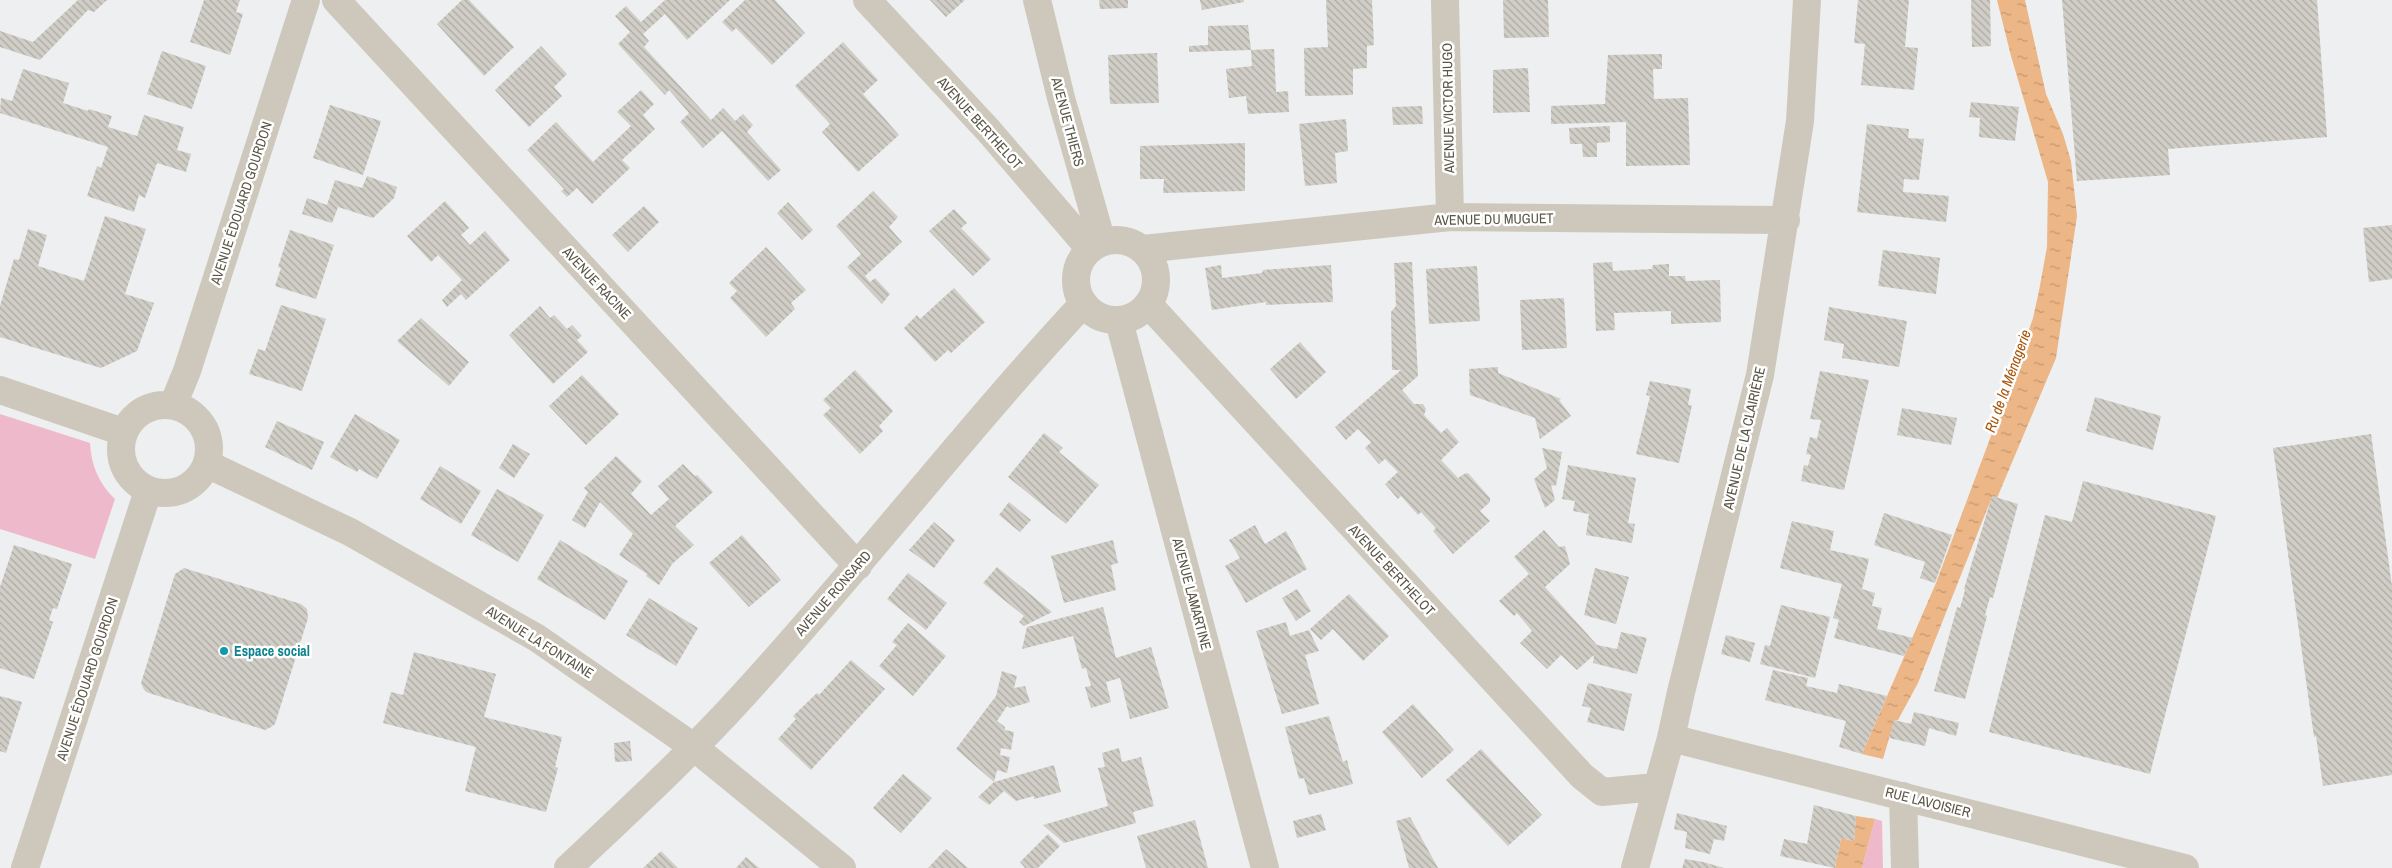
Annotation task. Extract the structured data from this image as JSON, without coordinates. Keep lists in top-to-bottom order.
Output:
{
  "streets": {
    "street": [
      "AVENUE VICTOR HUGO",
      "AVENUE THIERS",
      "AVENUE BERTHELOT",
      "AVENUE ÉDOUARD GOURDON",
      "AVENUE DU MUGUET",
      "AVENUE RACINE",
      "AVENUE DE LA CLAIRIÈRE",
      "AVENUE RONSARD",
      "AVENUE LAMARTINE",
      "AVENUE LA FONTAINE",
      "RUE LAVOISIER"
    ]
  },
  "crossings": [
    ["AVENUE VICTOR HUGO", "AVENUE DU MUGUET"],
    ["AVENUE THIERS", "AVENUE BERTHELOT"],
    ["AVENUE THIERS", "AVENUE DU MUGUET"],
    ["AVENUE THIERS", "AVENUE RONSARD"],
    ["AVENUE THIERS", "AVENUE LAMARTINE"],
    ["AVENUE BERTHELOT", "AVENUE DU MUGUET"],
    ["AVENUE BERTHELOT", "AVENUE DE LA CLAIRIÈRE"],
    ["AVENUE BERTHELOT", "AVENUE RONSARD"],
    ["AVENUE BERTHELOT", "AVENUE LAMARTINE"],
    ["AVENUE ÉDOUARD GOURDON", "AVENUE LA FONTAINE"],
    ["AVENUE DU MUGUET", "AVENUE DE LA CLAIRIÈRE"],
    ["AVENUE DU MUGUET", "AVENUE RONSARD"],
    ["AVENUE DU MUGUET", "AVENUE LAMARTINE"],
    ["AVENUE RACINE", "AVENUE RONSARD"],
    ["AVENUE DE LA CLAIRIÈRE", "RUE LAVOISIER"],
    ["AVENUE RONSARD", "AVENUE LAMARTINE"],
    ["AVENUE RONSARD", "AVENUE LA FONTAINE"]
  ],
  "water": ["Ru de la Ménagerie"],
  "places": ["Espace social"]
}
